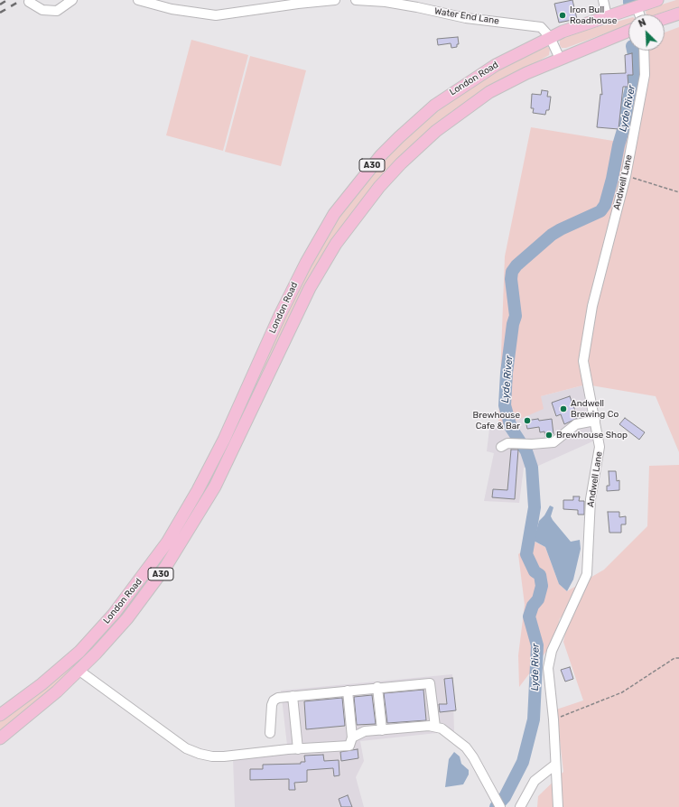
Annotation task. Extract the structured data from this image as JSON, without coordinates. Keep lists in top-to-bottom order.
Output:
{
  "streets": {
    "main road": ["London Road", "A30"],
    "street": ["Water End Lane", "Andwell Lane"]
  },
  "crossings": [
    ["Water End Lane", "London Road"]
  ],
  "water": ["Lyde River"],
  "places": [
    "Iron Bull Roadhouse",
    "Andwell Brewing Co",
    "Brewhouse Cafe & Bar",
    "Brewhouse Shop"
  ],
  "north": "top left"
}
